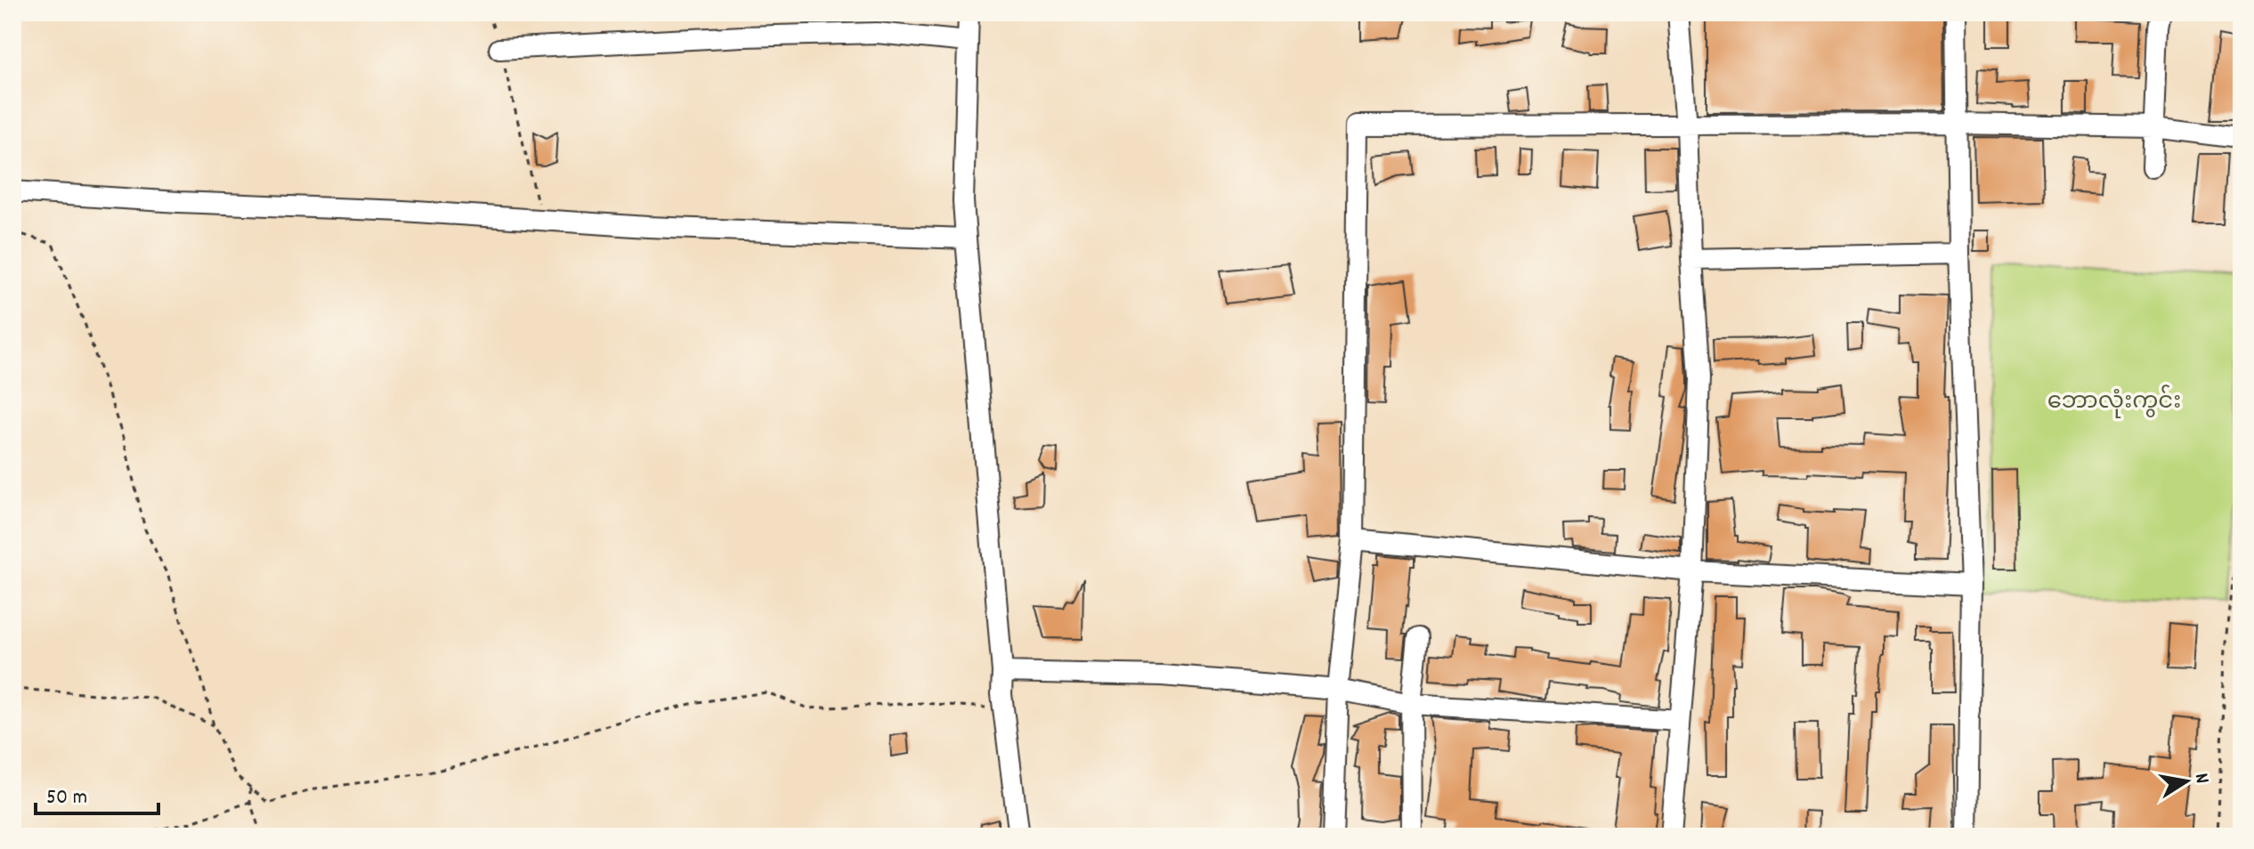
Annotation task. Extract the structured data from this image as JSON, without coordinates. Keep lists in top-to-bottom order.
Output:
{
  "parks": ["ဘောလုံးကွင်း"],
  "scale_bar": "50 m",
  "north": "right"
}
